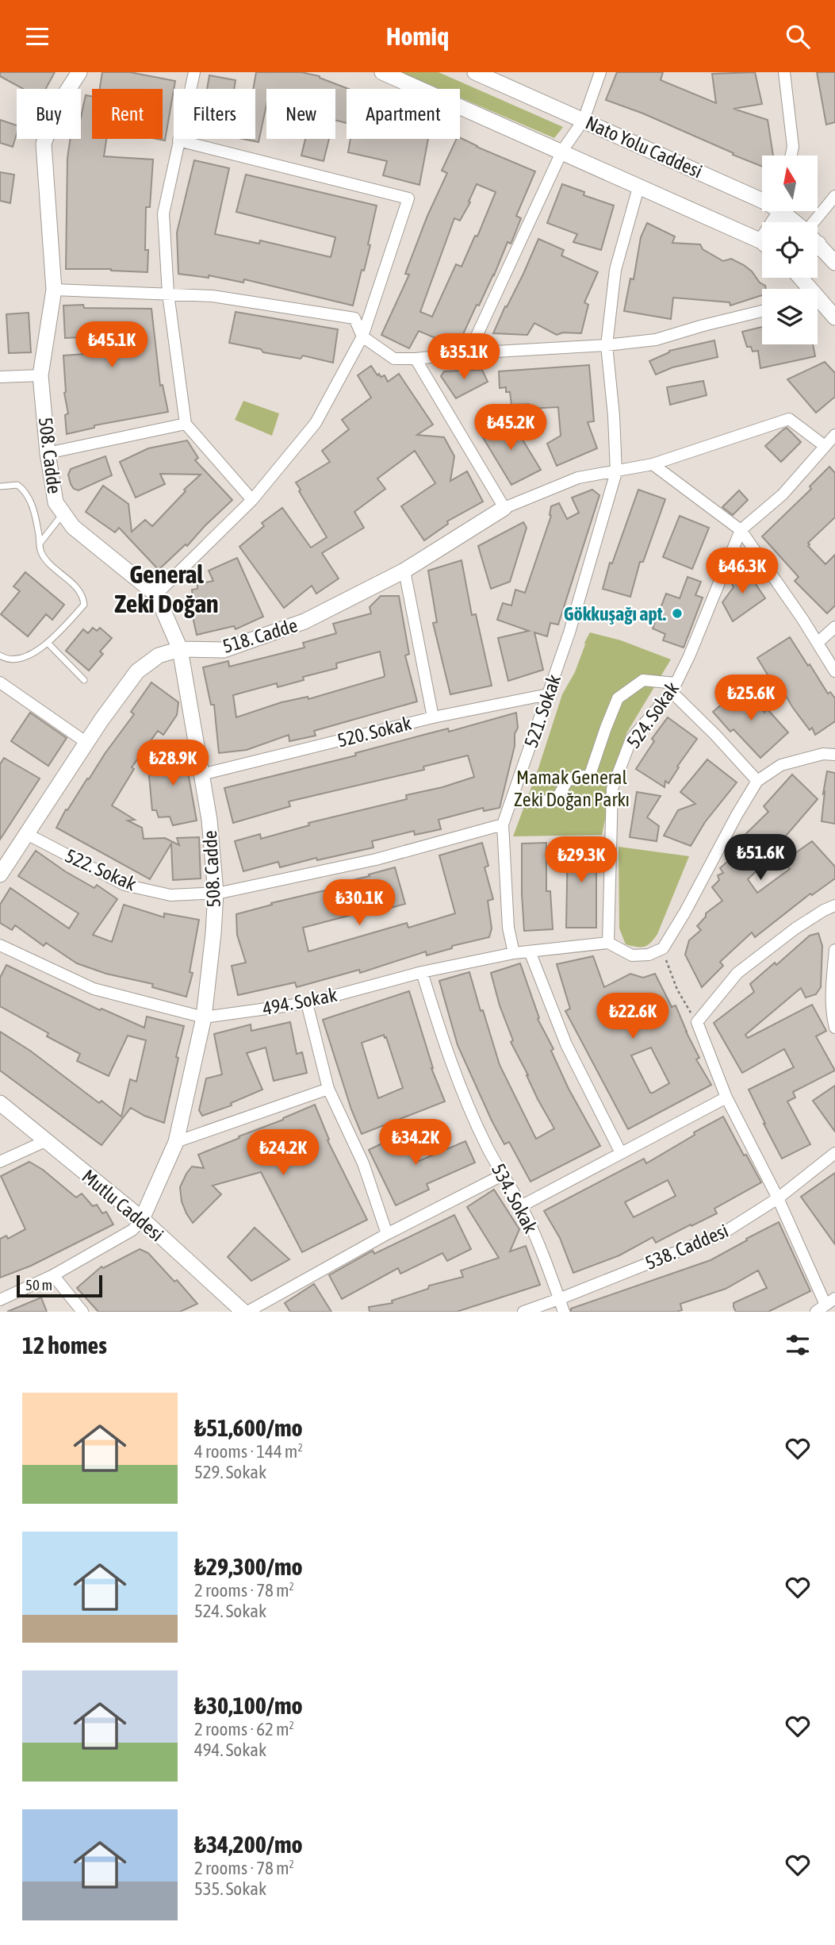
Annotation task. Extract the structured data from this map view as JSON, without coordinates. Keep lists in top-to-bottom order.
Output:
{
  "streets": {
    "street": [
      "Nato Yolu Caddesi",
      "508. Cadde",
      "518. Cadde",
      "521. Sokak",
      "524. Sokak",
      "520. Sokak",
      "522. Sokak",
      "494. Sokak",
      "534. Sokak",
      "Mutlu Caddesi",
      "538. Caddesi"
    ]
  },
  "crossings": [
    ["Nato Yolu Caddesi", "521. Sokak"],
    ["508. Cadde", "518. Cadde"],
    ["508. Cadde", "520. Sokak"],
    ["508. Cadde", "522. Sokak"],
    ["508. Cadde", "494. Sokak"],
    ["508. Cadde", "Mutlu Caddesi"],
    ["518. Cadde", "522. Sokak"],
    ["521. Sokak", "520. Sokak"],
    ["521. Sokak", "522. Sokak"],
    ["521. Sokak", "494. Sokak"],
    ["524. Sokak", "494. Sokak"],
    ["494. Sokak", "534. Sokak"],
    ["534. Sokak", "538. Caddesi"]
  ],
  "districts": ["General Zeki Doğan"],
  "parks": ["Mamak General Zeki Doğan Parkı"],
  "places": ["Gökkuşağı apt."],
  "scale_bar": "50 m",
  "north": "top",
  "page": {
    "header": "Homiq",
    "chip": [
      "Buy",
      "Rent",
      "Filters",
      "New",
      "Apartment"
    ],
    "price": [
      "₺45.1K",
      "₺35.1K",
      "₺45.2K",
      "₺46.3K",
      "₺25.6K",
      "₺28.9K",
      "₺51.6K",
      "₺29.3K",
      "₺30.1K",
      "₺22.6K",
      "₺34.2K",
      "₺24.2K"
    ],
    "scale": "50 m",
    "heading": "12 homes",
    "list": [
      {
        "name": "₺51,600/mo",
        "note": "4 rooms · 144 m² · 529. Sokak"
      },
      {
        "name": "₺29,300/mo",
        "note": "2 rooms · 78 m² · 524. Sokak"
      },
      {
        "name": "₺30,100/mo",
        "note": "2 rooms · 62 m² · 494. Sokak"
      },
      {
        "name": "₺34,200/mo",
        "note": "2 rooms · 78 m² · 535. Sokak"
      }
    ]
  }
}
